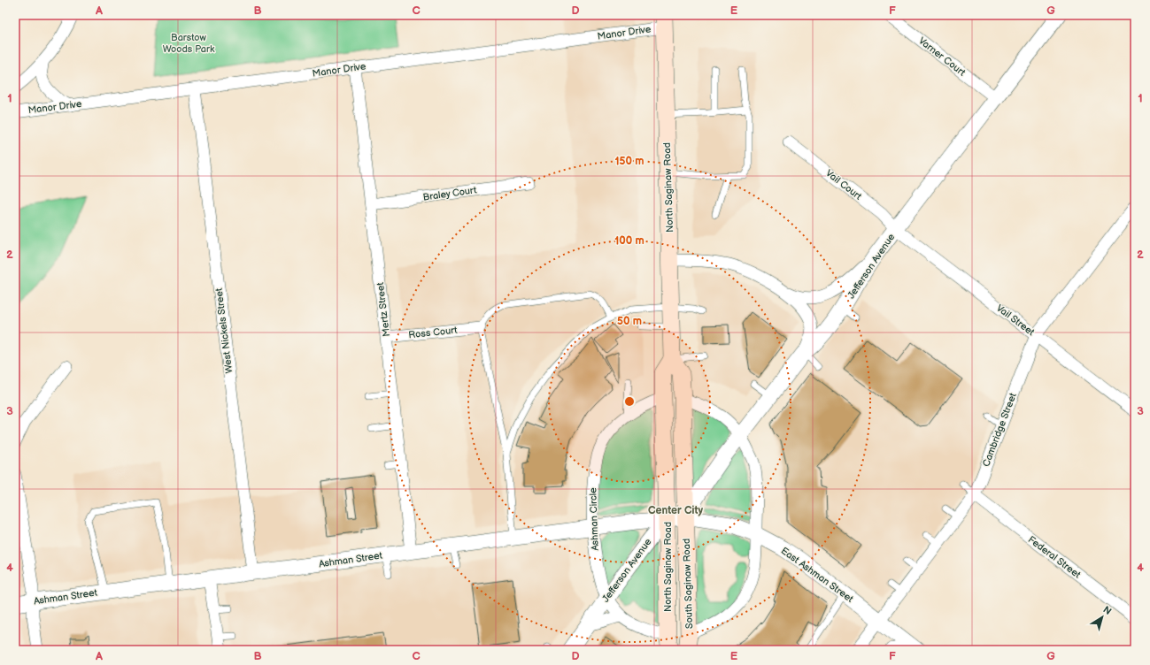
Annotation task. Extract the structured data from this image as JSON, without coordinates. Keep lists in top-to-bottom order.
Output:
{
  "streets": {
    "main road": ["North Saginaw Road", "South Saginaw Road"],
    "street": [
      "Manor Drive",
      "Varner Court",
      "Vail Court",
      "Braley Court",
      "Jefferson Avenue",
      "Mertz Street",
      "Vail Street",
      "West Nickels Street",
      "Ross Court",
      "Cambridge Street",
      "Ashman Circle",
      "Federal Street",
      "Ashman Street",
      "East Ashman Street"
    ]
  },
  "crossings": [
    ["Manor Drive", "North Saginaw Road"],
    ["Manor Drive", "Mertz Street"],
    ["Manor Drive", "West Nickels Street"],
    ["Varner Court", "Jefferson Avenue"],
    ["Vail Court", "Jefferson Avenue"],
    ["Vail Court", "Vail Street"],
    ["North Saginaw Road", "Jefferson Avenue"],
    ["North Saginaw Road", "Ashman Circle"],
    ["North Saginaw Road", "Ashman Street"],
    ["North Saginaw Road", "East Ashman Street"],
    ["North Saginaw Road", "South Saginaw Road"],
    ["Braley Court", "Mertz Street"],
    ["Jefferson Avenue", "Vail Street"],
    ["Jefferson Avenue", "Ashman Circle"],
    ["Jefferson Avenue", "Ashman Street"],
    ["Jefferson Avenue", "East Ashman Street"],
    ["Jefferson Avenue", "South Saginaw Road"],
    ["Mertz Street", "Ross Court"],
    ["Mertz Street", "Ashman Street"],
    ["Vail Street", "Cambridge Street"],
    ["West Nickels Street", "Ashman Street"],
    ["Cambridge Street", "Federal Street"],
    ["Cambridge Street", "East Ashman Street"],
    ["Ashman Circle", "Ashman Street"],
    ["Ashman Street", "East Ashman Street"],
    ["Ashman Street", "South Saginaw Road"],
    ["East Ashman Street", "South Saginaw Road"]
  ],
  "districts": ["Center City"],
  "parks": ["Barstow Woods Park"],
  "north": "top right",
  "grid": {
    "columns": [
      "A",
      "B",
      "C",
      "D",
      "E",
      "F",
      "G"
    ],
    "rows": [
      "1",
      "2",
      "3",
      "4"
    ]
  },
  "rings": ["150 m", "100 m", "50 m"]
}
